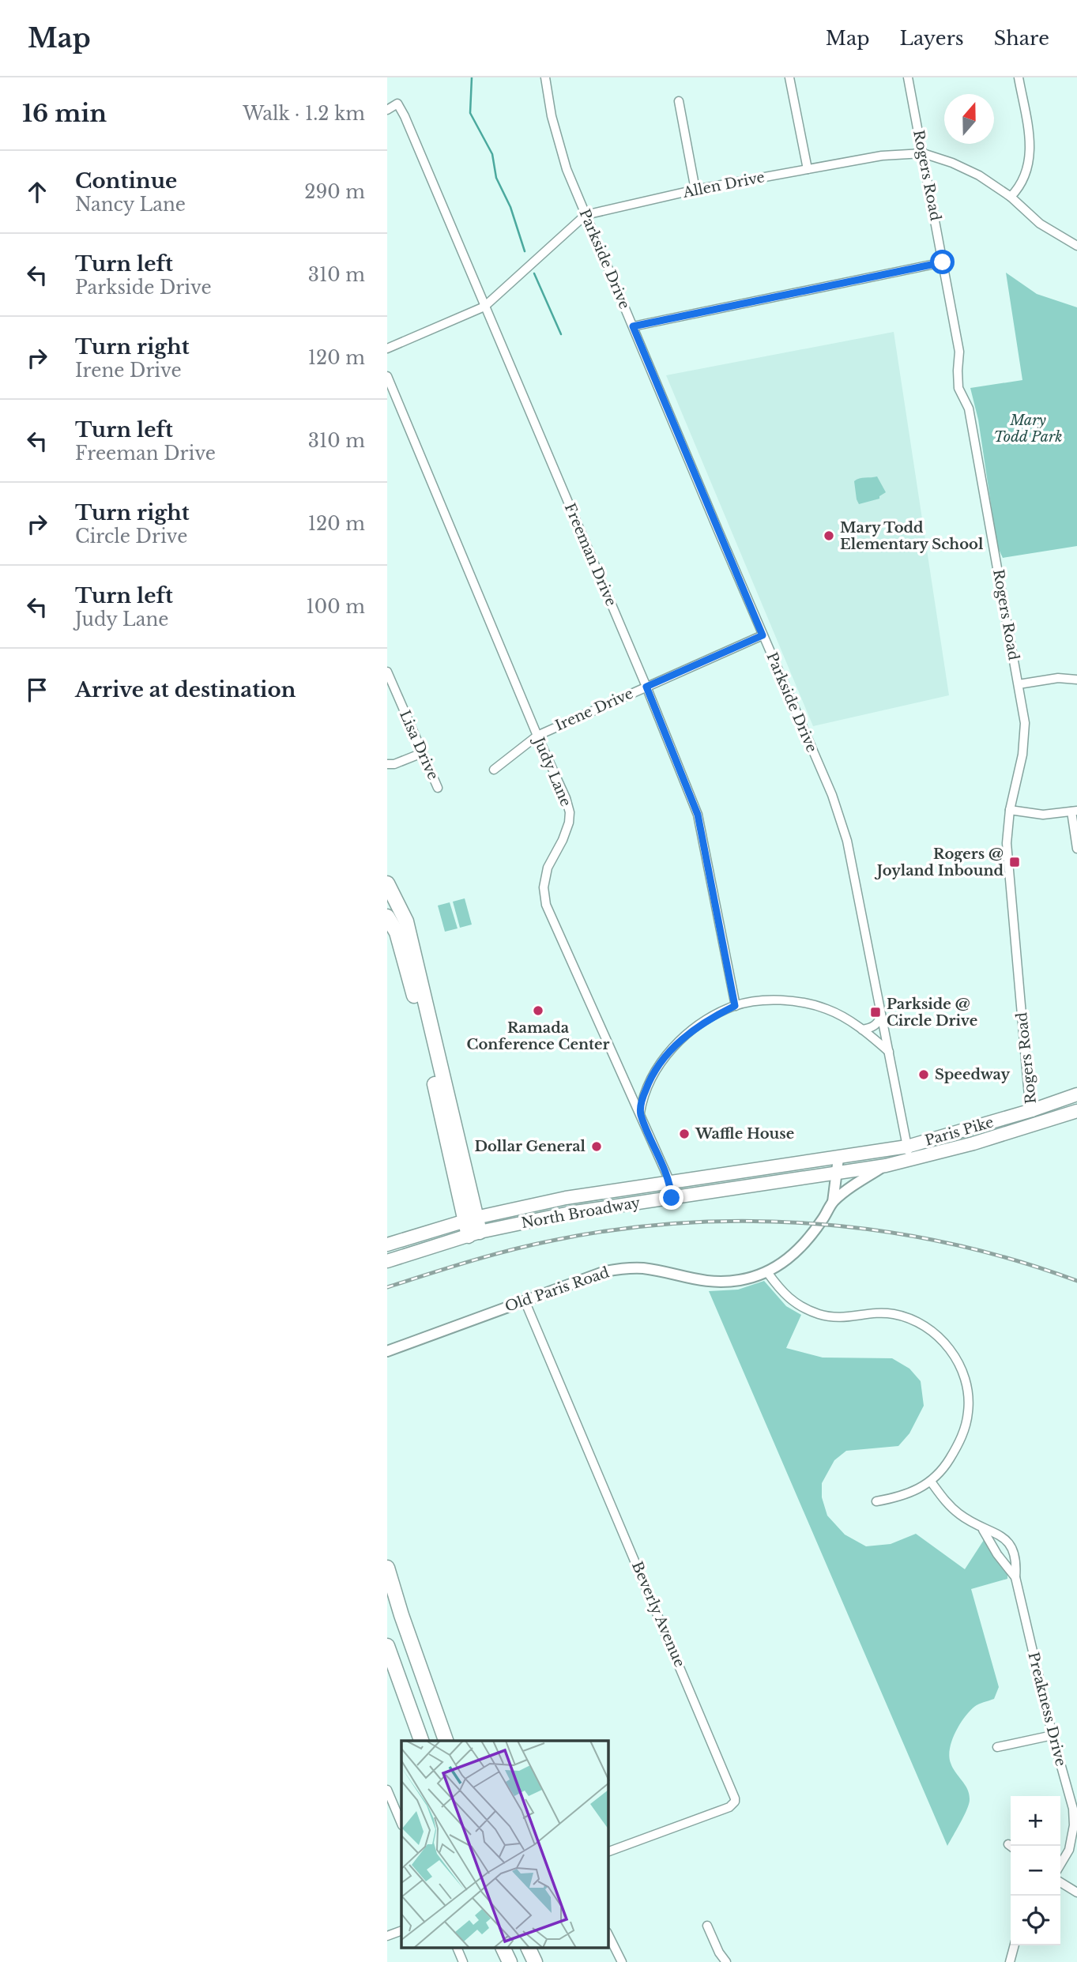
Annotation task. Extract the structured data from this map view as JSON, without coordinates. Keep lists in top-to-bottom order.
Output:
{
  "streets": {
    "highway": ["Paris Pike", "North Broadway"],
    "street": [
      "Rogers Road",
      "Allen Drive",
      "Parkside Drive",
      "Freeman Drive",
      "Irene Drive",
      "Lisa Drive",
      "Judy Lane",
      "Old Paris Road",
      "Beverly Avenue",
      "Preakness Drive"
    ]
  },
  "crossings": [
    ["Rogers Road", "Allen Drive"],
    ["Rogers Road", "Paris Pike"],
    ["Allen Drive", "Parkside Drive"],
    ["Allen Drive", "Freeman Drive"],
    ["Parkside Drive", "Irene Drive"],
    ["Parkside Drive", "Paris Pike"],
    ["Parkside Drive", "North Broadway"],
    ["Freeman Drive", "Irene Drive"],
    ["Irene Drive", "Judy Lane"],
    ["Judy Lane", "North Broadway"],
    ["Paris Pike", "North Broadway"],
    ["Paris Pike", "Old Paris Road"],
    ["North Broadway", "Old Paris Road"],
    ["Old Paris Road", "Beverly Avenue"]
  ],
  "parks": ["Mary Todd Park"],
  "places": {
    "other": [
      "Mary Todd Elementary School",
      "Ramada Conference Center",
      "Speedway",
      "Waffle House",
      "Dollar General"
    ],
    "transit": ["Rogers @ Joyland Inbound", "Parkside @ Circle Drive"]
  },
  "north": "top",
  "page": {
    "header": "Map",
    "nav": ["Map", "Layers", "Share"],
    "heading": ["16 min", "Walk · 1.2 km"],
    "list": [
      ["Continue", "Nancy Lane", "290 m"],
      ["Turn left", "Parkside Drive", "310 m"],
      ["Turn right", "Irene Drive", "120 m"],
      ["Turn left", "Freeman Drive", "310 m"],
      ["Turn right", "Circle Drive", "120 m"],
      ["Turn left", "Judy Lane", "100 m"],
      "Arrive at destination"
    ],
    "map_buttons": ["+", "−"]
  }
}
